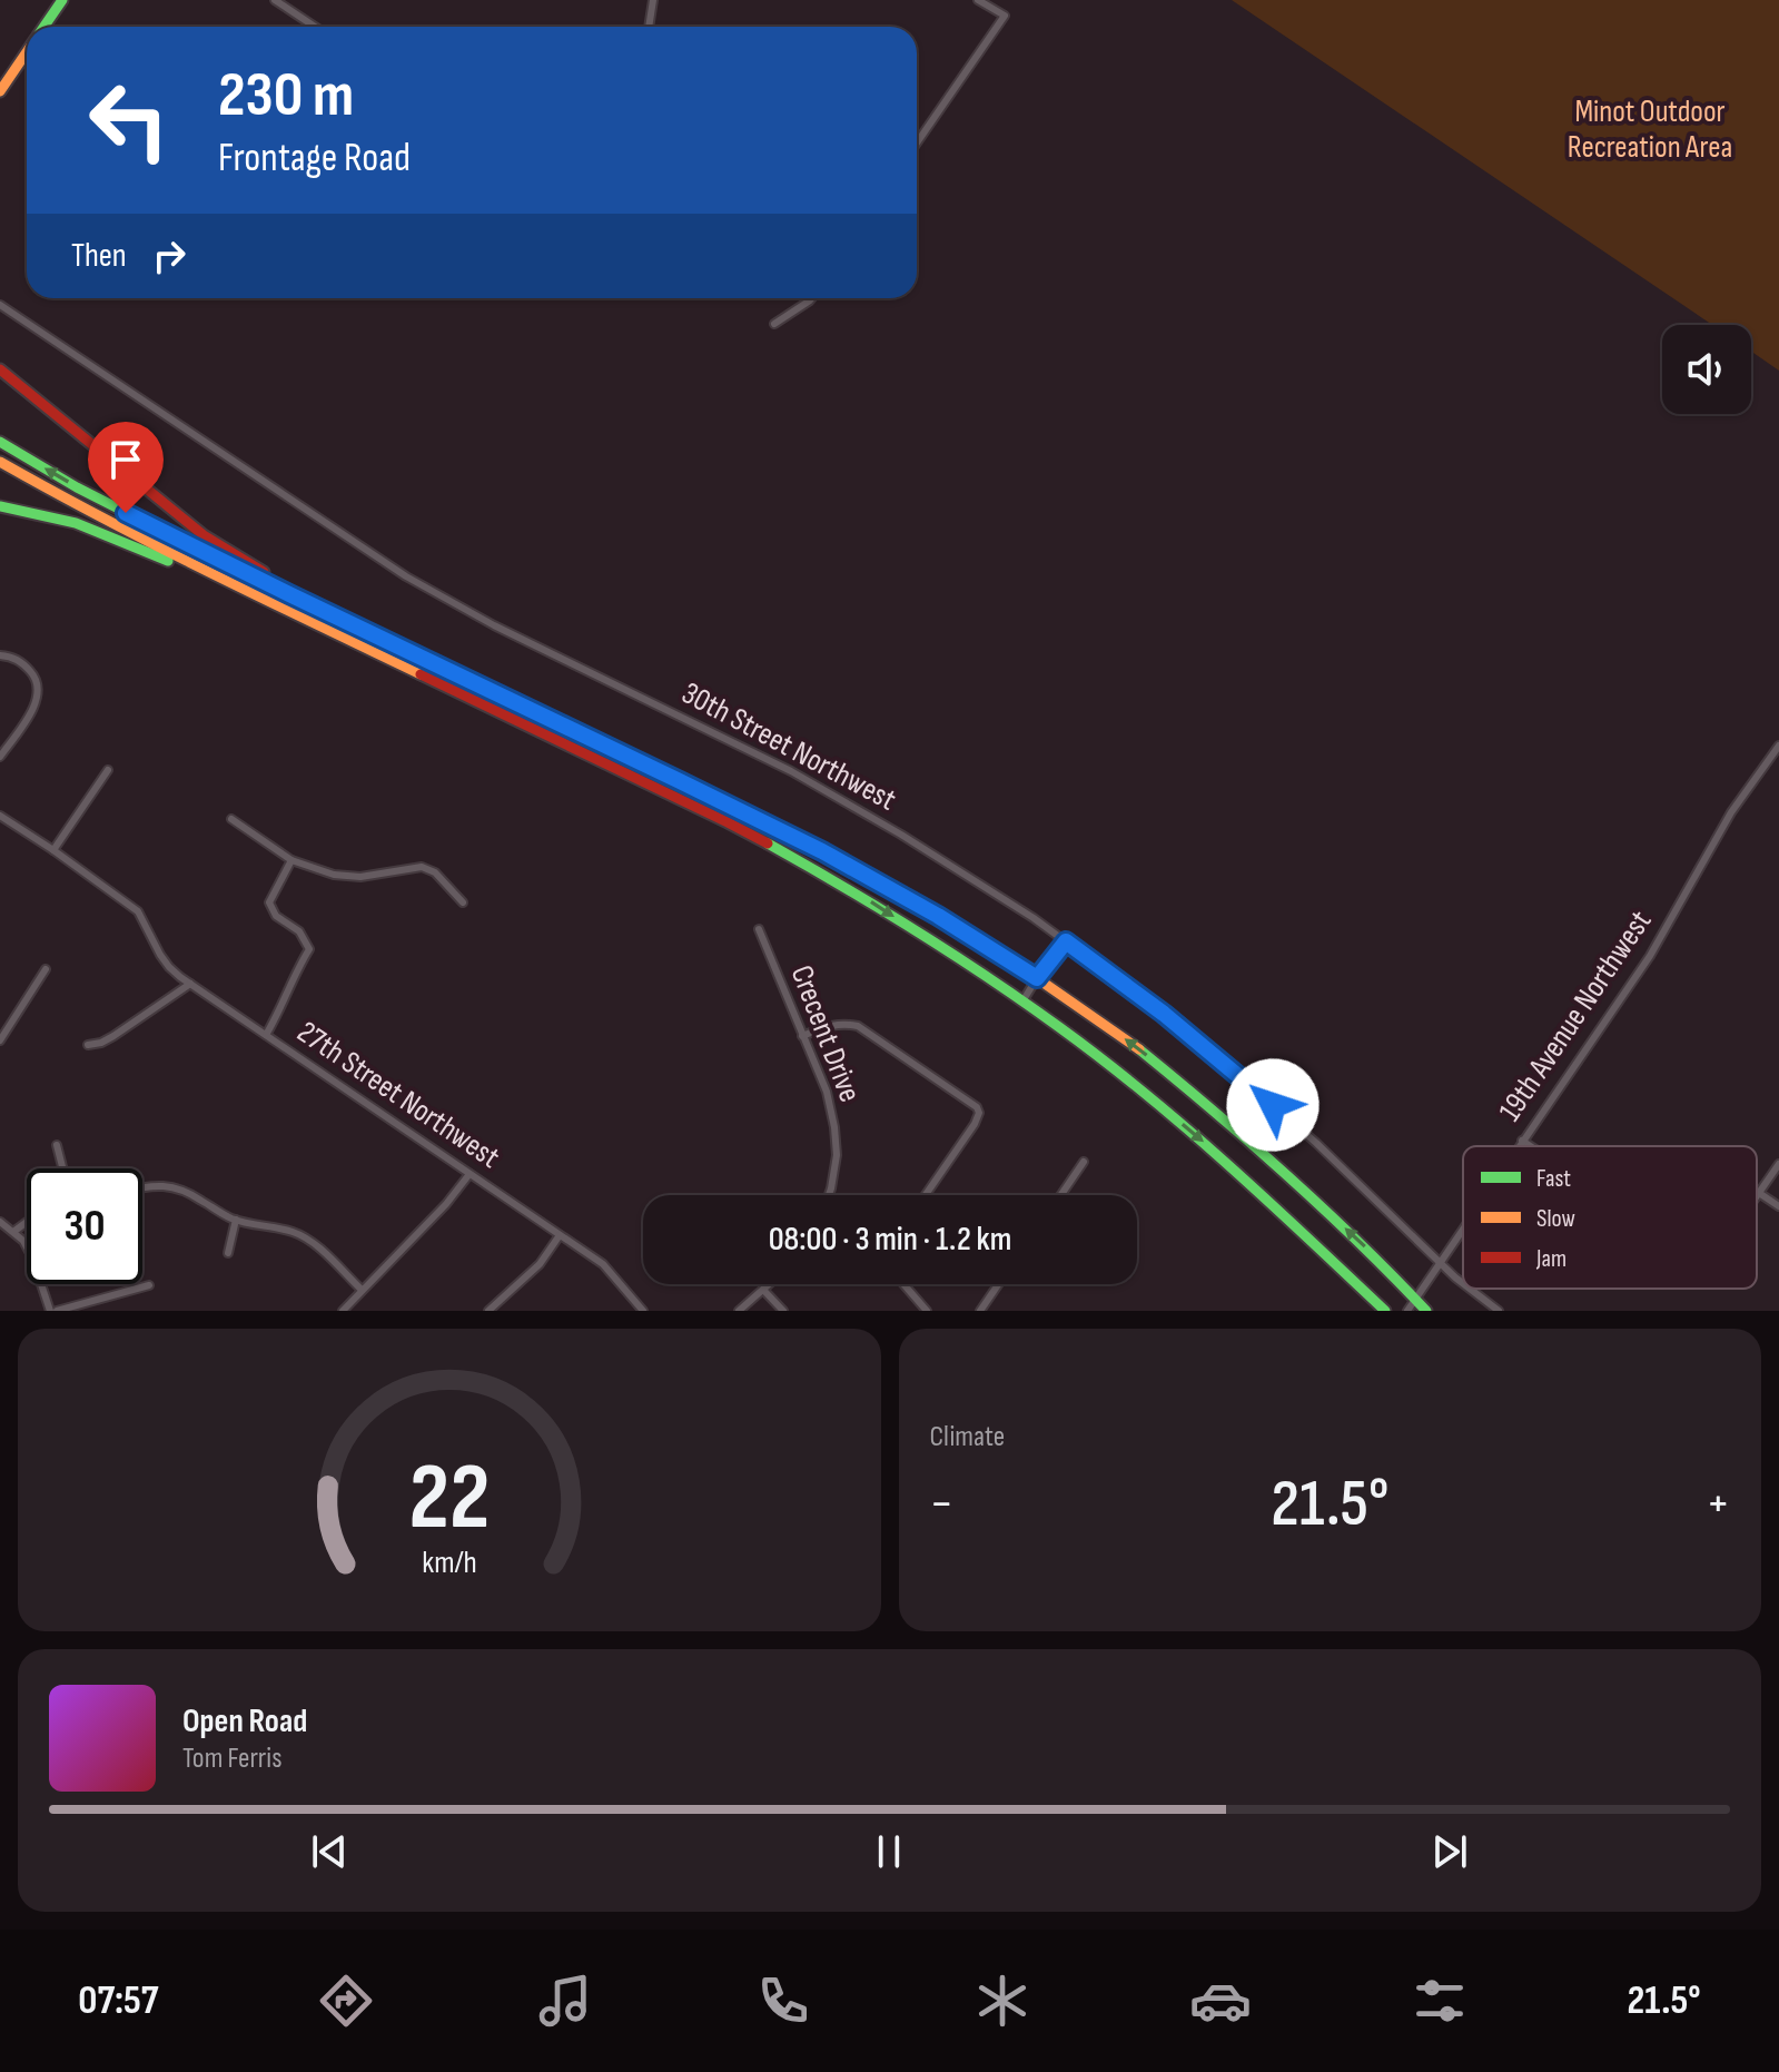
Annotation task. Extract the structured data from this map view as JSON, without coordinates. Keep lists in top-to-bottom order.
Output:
{
  "streets": {
    "street": [
      "30th Street Northwest",
      "19th Avenue Northwest",
      "Crecent Drive",
      "27th Street Northwest"
    ]
  },
  "crossings": [
    ["30th Street Northwest", "19th Avenue Northwest"]
  ],
  "parks": ["Minot Outdoor Recreation Area"],
  "legend": ["Fast", "Slow", "Jam"],
  "page": {
    "turn": ["230 m", "Frontage Road"],
    "then": "Then",
    "limit": "30",
    "trip": "08:00 · 3 min · 1.2 km",
    "tile": "Climate",
    "heat": ["−", "21.5°", "+"],
    "song": ["Open Road", "Tom Ferris"],
    "tabs": ["07:57", "21.5°"],
    "gauge": ["22", "km/h"]
  }
}
